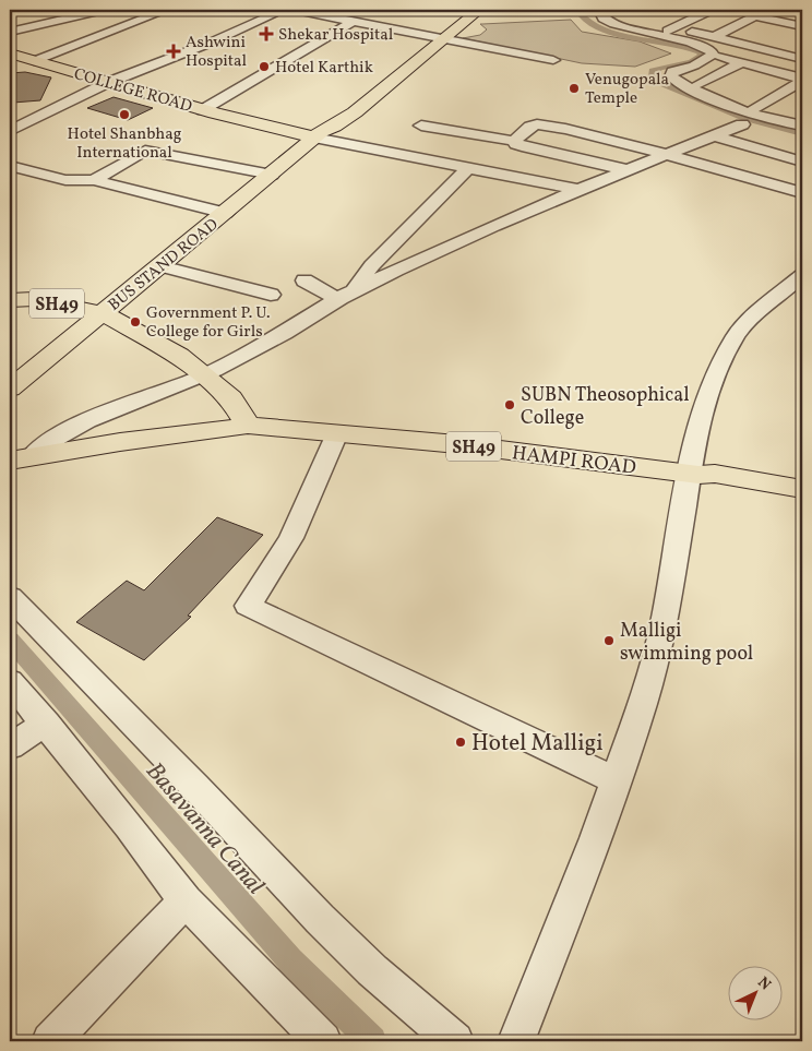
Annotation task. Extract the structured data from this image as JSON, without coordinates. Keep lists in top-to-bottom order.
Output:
{
  "streets": {
    "main road": [
      "COLLEGE ROAD",
      "BUS STAND ROAD",
      "SH49",
      "HAMPI ROAD"
    ]
  },
  "crossings": [
    ["COLLEGE ROAD", "BUS STAND ROAD"],
    ["BUS STAND ROAD", "SH49"],
    ["SH49", "HAMPI ROAD"]
  ],
  "water": ["Basavanna Canal"],
  "places": {
    "health": ["Shekar Hospital", "Ashwini Hospital"],
    "other": [
      "Hotel Karthik",
      "Venugopala Temple",
      "Hotel Shanbhag International",
      "Government P. U. College for Girls",
      "SUBN Theosophical College",
      "Malligi swimming pool",
      "Hotel Malligi"
    ]
  },
  "north": "top right"
}
